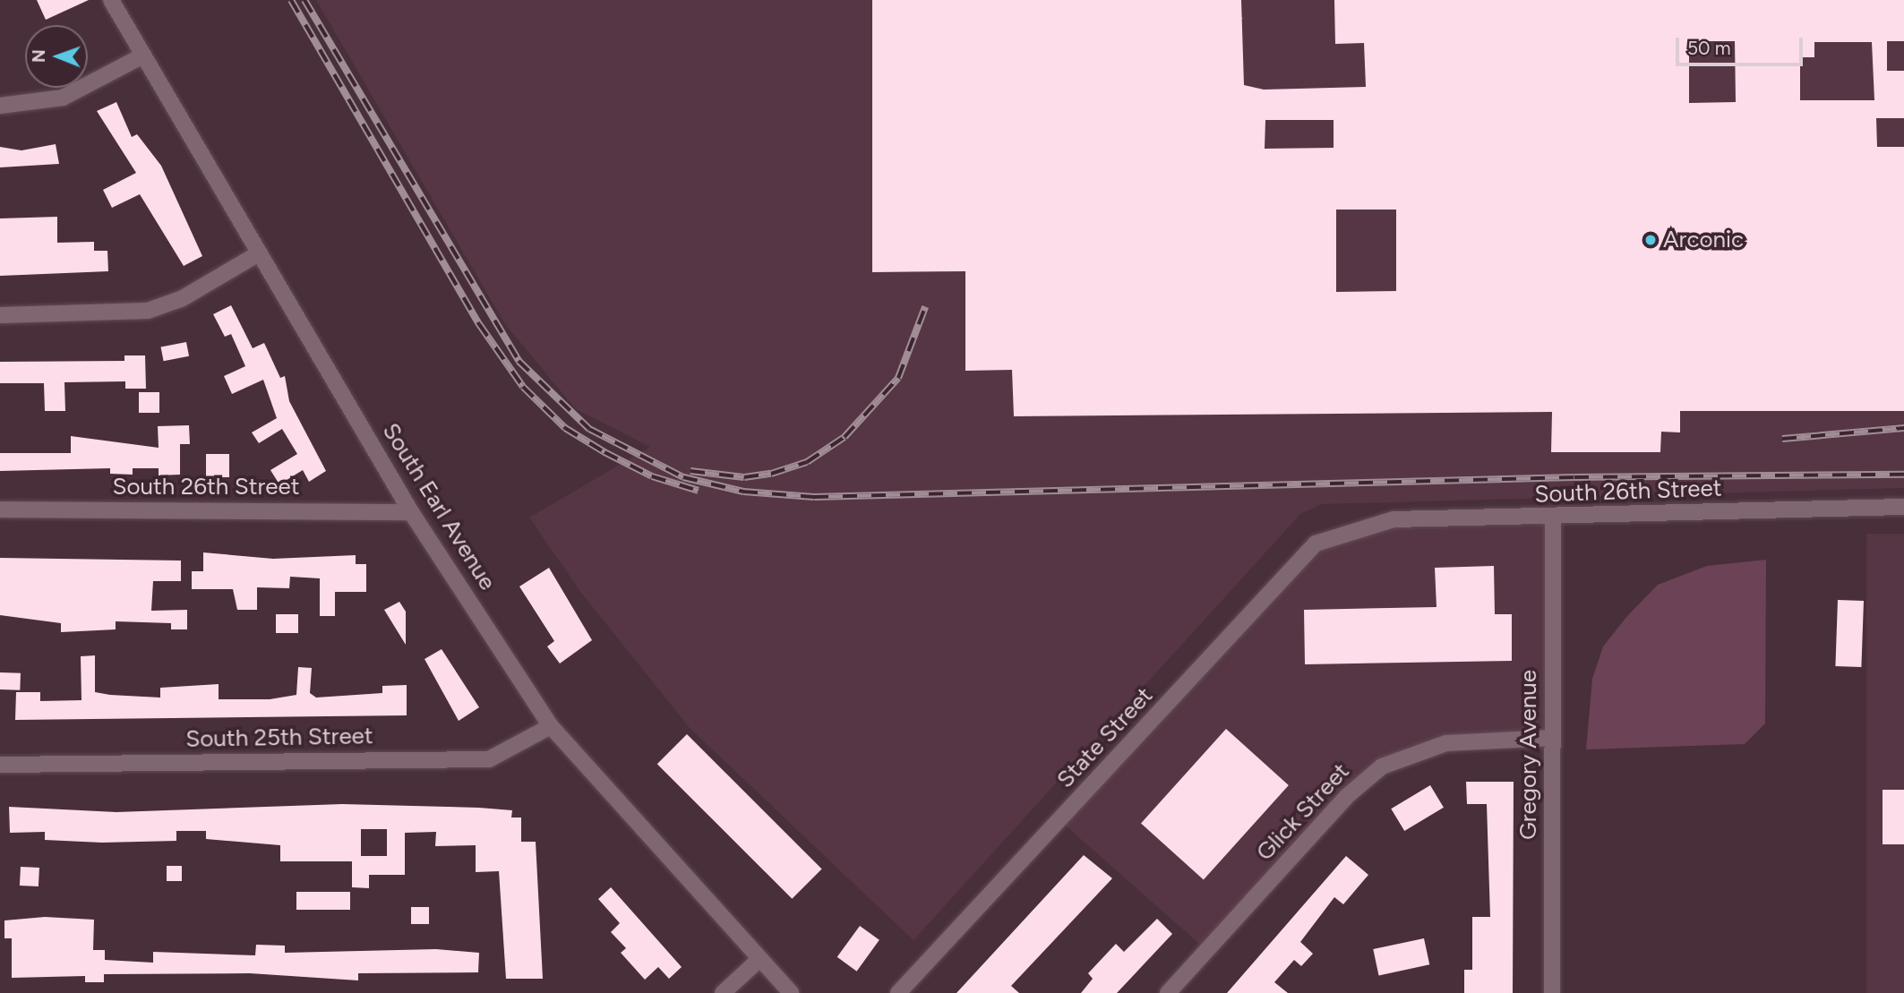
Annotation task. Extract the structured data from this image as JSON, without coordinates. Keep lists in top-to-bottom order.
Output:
{
  "streets": {
    "street": [
      "South 26th Street",
      "South Earl Avenue",
      "South 25th Street",
      "State Street",
      "Gregory Avenue",
      "Glick Street"
    ]
  },
  "crossings": [
    ["South 26th Street", "South Earl Avenue"],
    ["South 26th Street", "State Street"],
    ["South 26th Street", "Gregory Avenue"],
    ["South Earl Avenue", "South 25th Street"],
    ["Gregory Avenue", "Glick Street"]
  ],
  "places": ["Arconic"],
  "scale_bar": "50 m",
  "north": "left"
}
